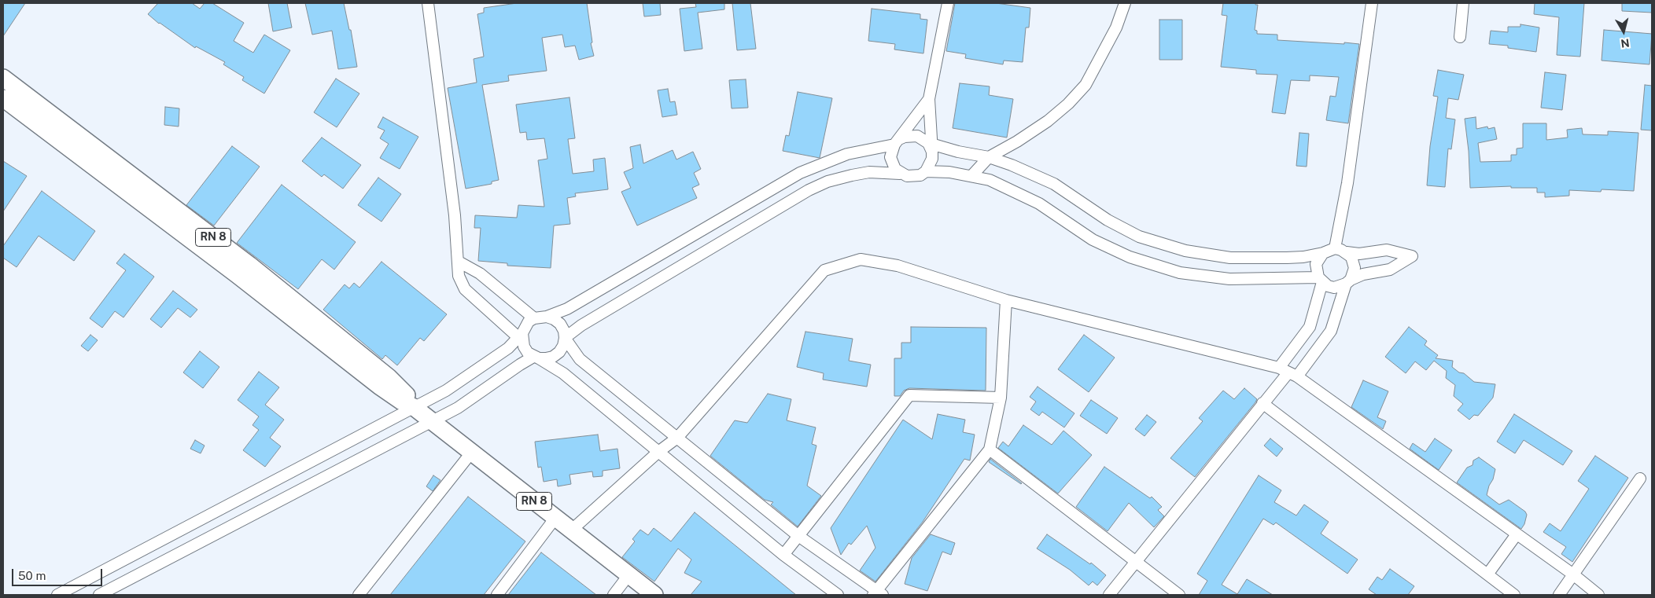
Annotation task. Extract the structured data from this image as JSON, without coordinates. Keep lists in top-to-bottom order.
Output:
{
  "streets": {
    "main road": ["RN 8"]
  },
  "scale_bar": "50 m",
  "north": "bottom"
}
